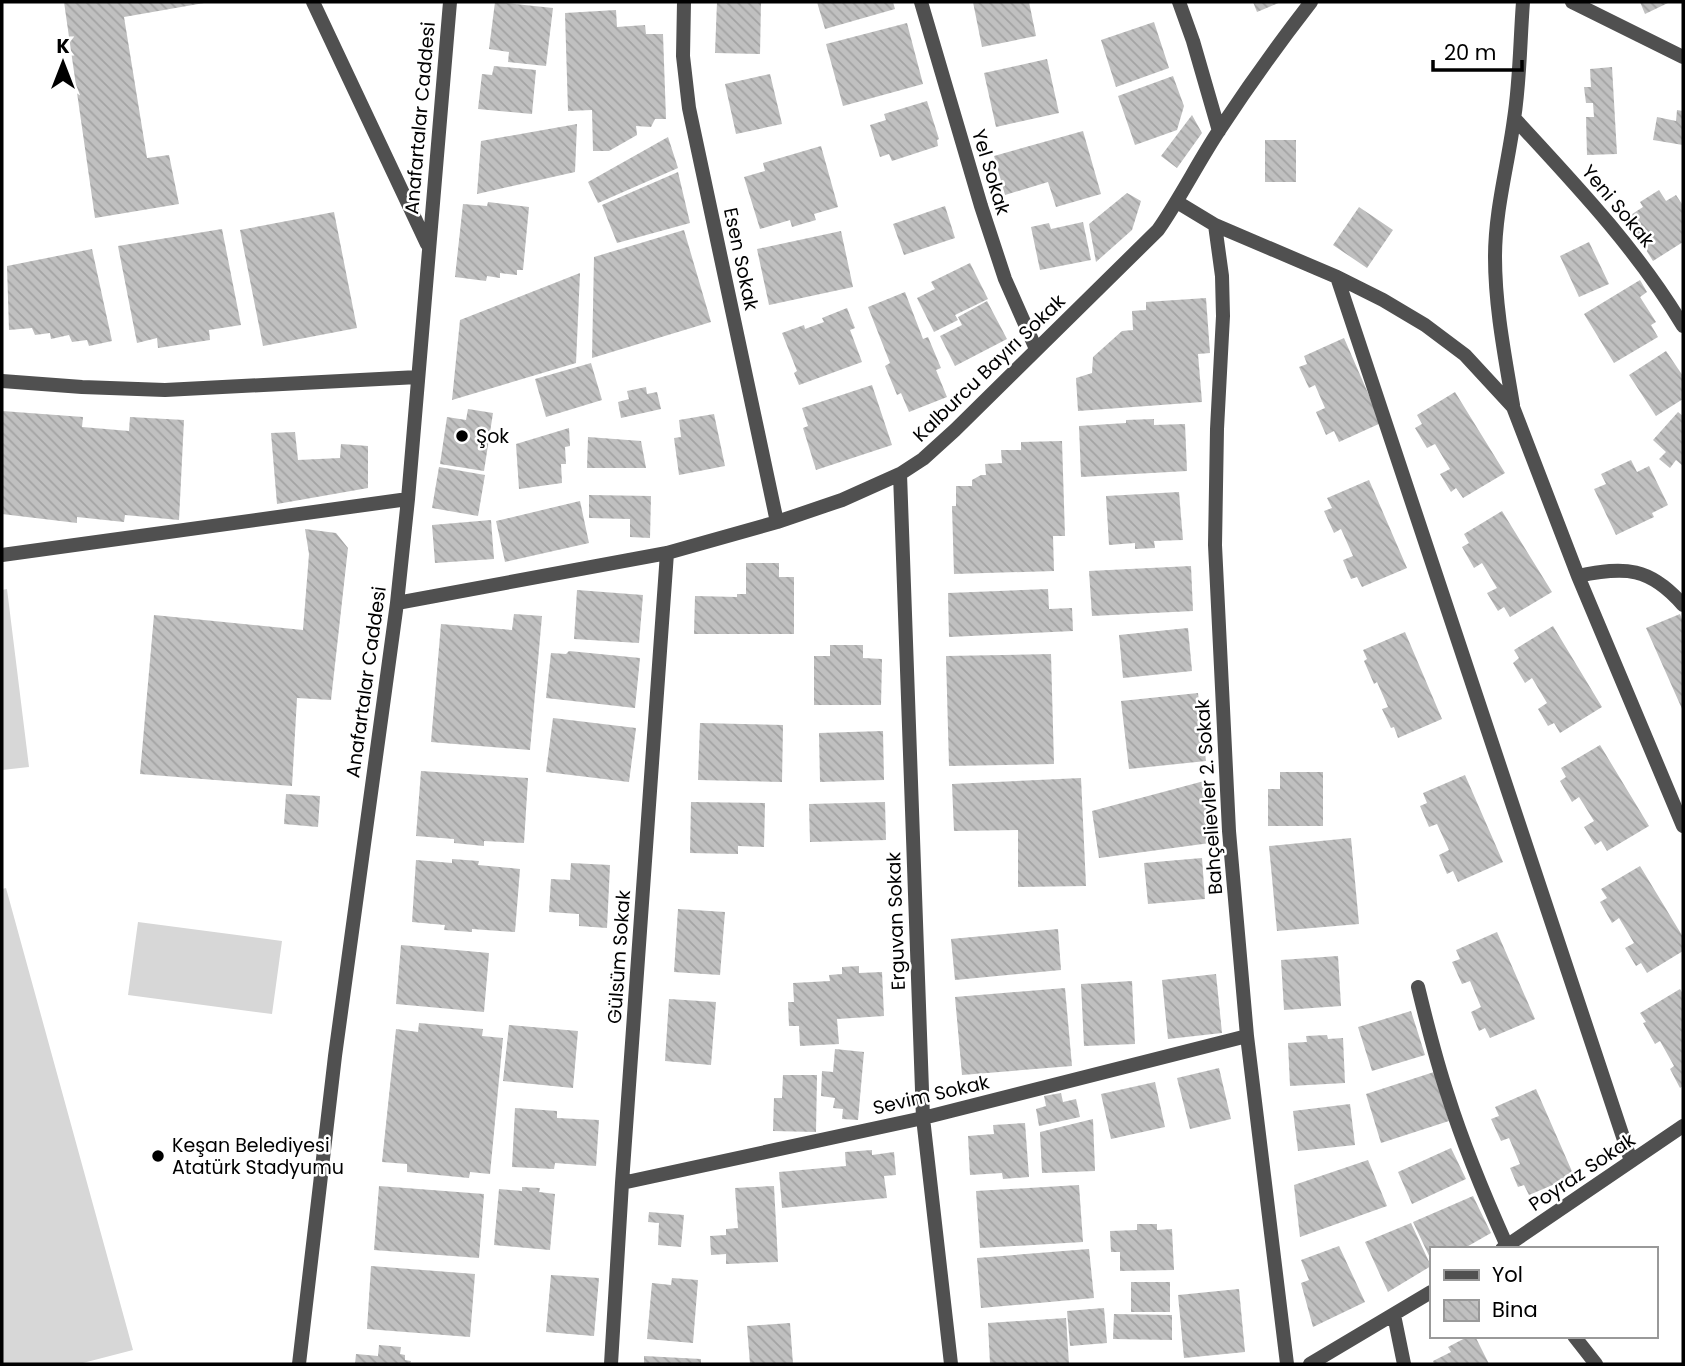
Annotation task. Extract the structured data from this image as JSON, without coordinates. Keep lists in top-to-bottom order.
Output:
{
  "streets": {
    "street": [
      "Anafartalar Caddesi",
      "Yel Sokak",
      "Yeni Sokak",
      "Esen Sokak",
      "Kalburcu Bayırı Sokak",
      "Bahçelievler 2. Sokak",
      "Erguvan Sokak",
      "Gülsüm Sokak",
      "Sevim Sokak",
      "Poyraz Sokak"
    ]
  },
  "crossings": [
    ["Anafartalar Caddesi", "Kalburcu Bayırı Sokak"],
    ["Yel Sokak", "Kalburcu Bayırı Sokak"],
    ["Esen Sokak", "Kalburcu Bayırı Sokak"],
    ["Kalburcu Bayırı Sokak", "Erguvan Sokak"],
    ["Kalburcu Bayırı Sokak", "Gülsüm Sokak"],
    ["Bahçelievler 2. Sokak", "Sevim Sokak"],
    ["Erguvan Sokak", "Sevim Sokak"],
    ["Gülsüm Sokak", "Sevim Sokak"]
  ],
  "places": ["Şok", "Keşan Belediyesi Atatürk Stadyumu"],
  "legend": ["Yol", "Bina"],
  "scale_bar": "20 m",
  "north": "top"
}
